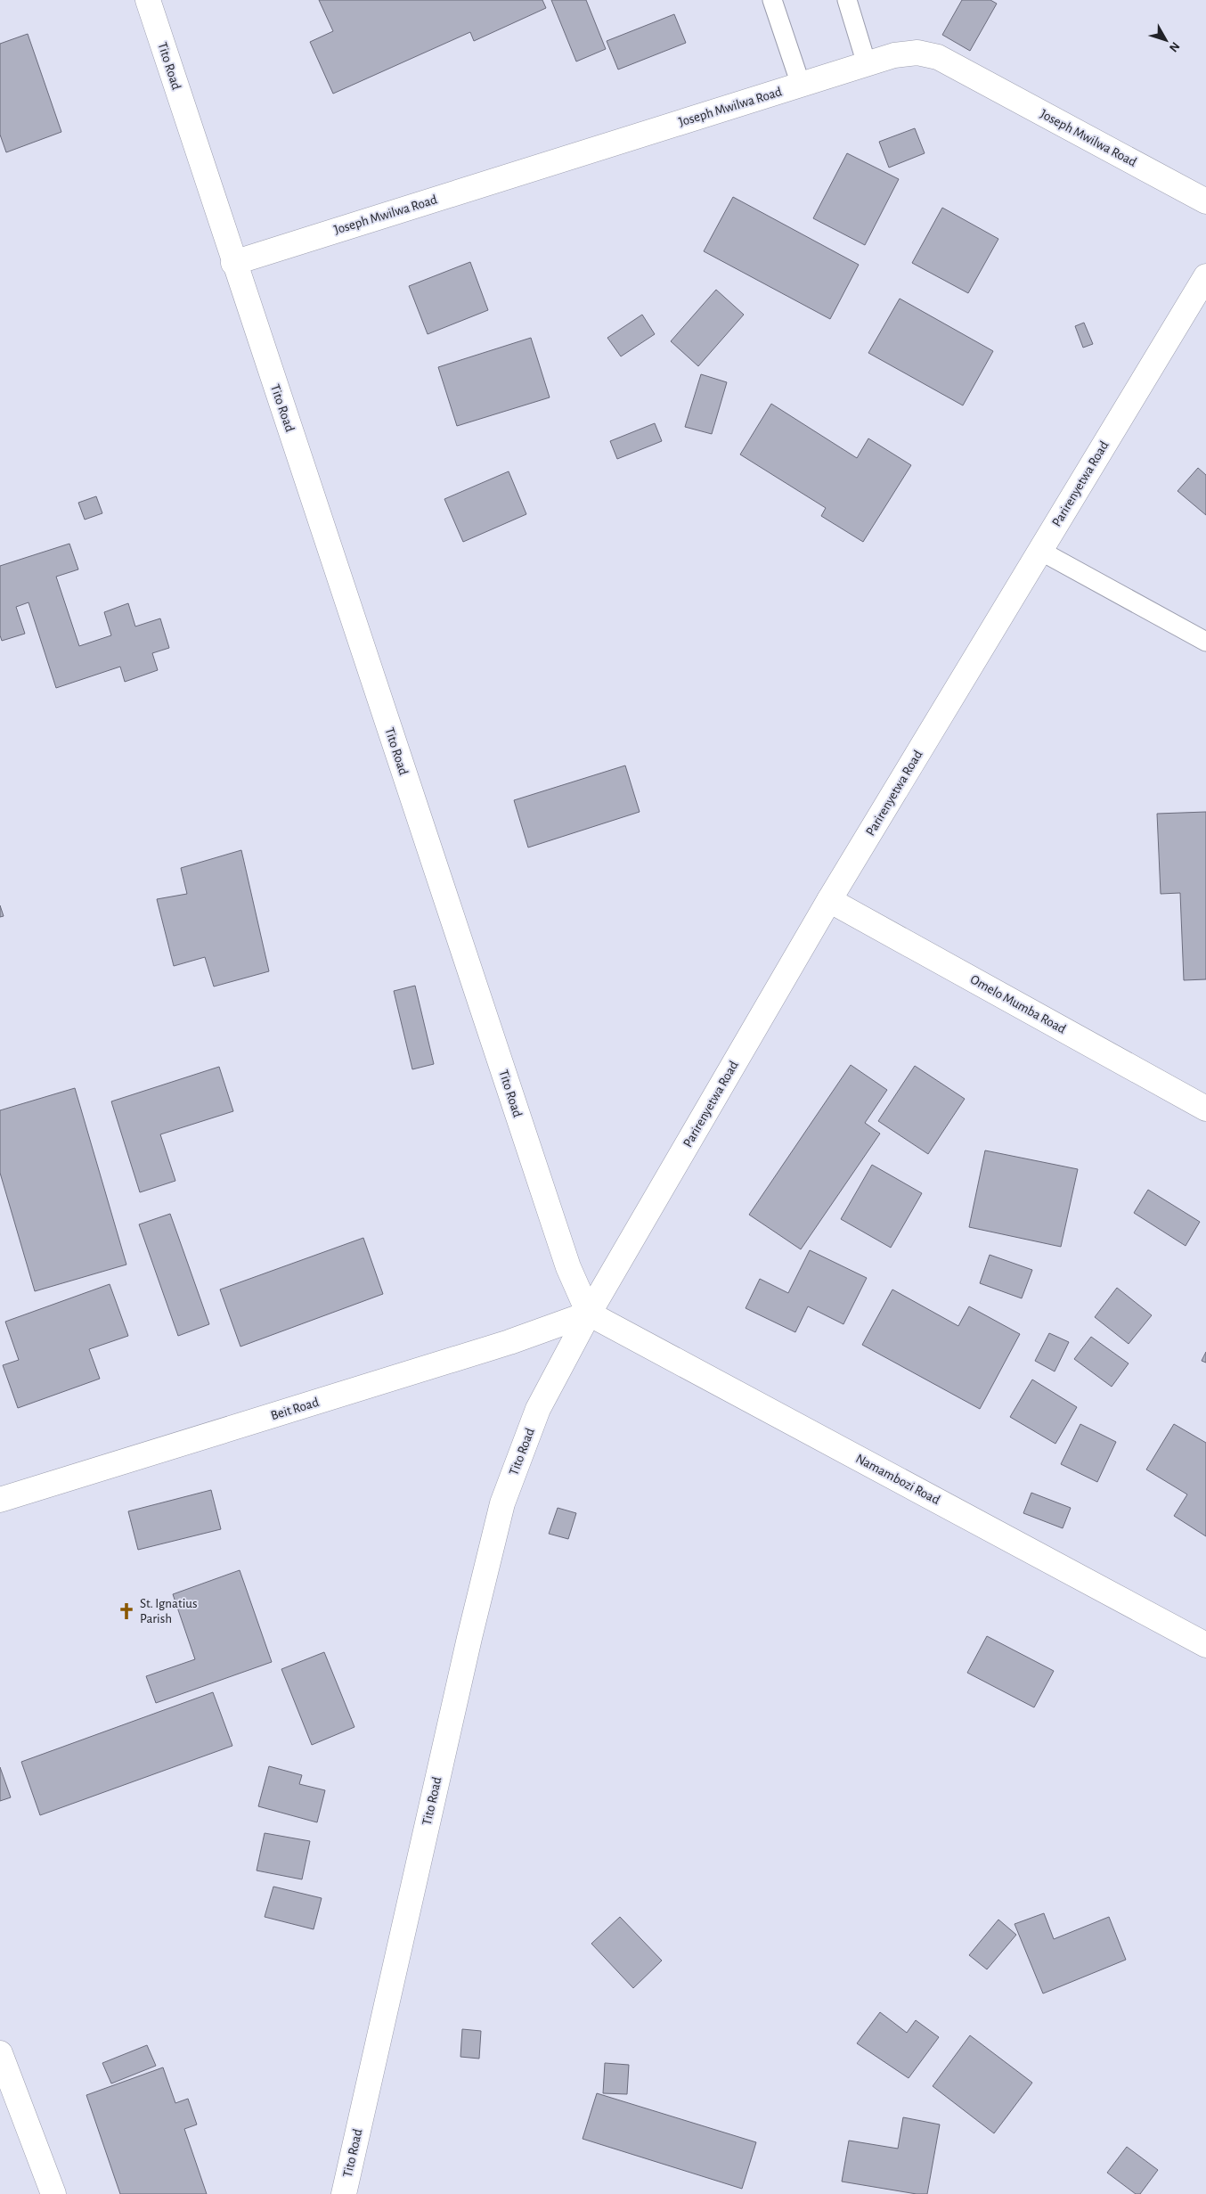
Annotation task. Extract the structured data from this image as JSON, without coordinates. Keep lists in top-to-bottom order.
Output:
{
  "streets": {
    "street": [
      "Tito Road",
      "Joseph Mwilwa Road",
      "Parirenyetwa Road",
      "Omelo Mumba Road",
      "Beit Road",
      "Namambozi Road"
    ]
  },
  "crossings": [
    ["Tito Road", "Joseph Mwilwa Road"],
    ["Tito Road", "Parirenyetwa Road"],
    ["Tito Road", "Beit Road"],
    ["Tito Road", "Namambozi Road"],
    ["Parirenyetwa Road", "Omelo Mumba Road"],
    ["Parirenyetwa Road", "Beit Road"],
    ["Parirenyetwa Road", "Namambozi Road"],
    ["Beit Road", "Namambozi Road"]
  ],
  "places": {
    "church": ["St. Ignatius Parish"]
  },
  "north": "bottom right"
}
